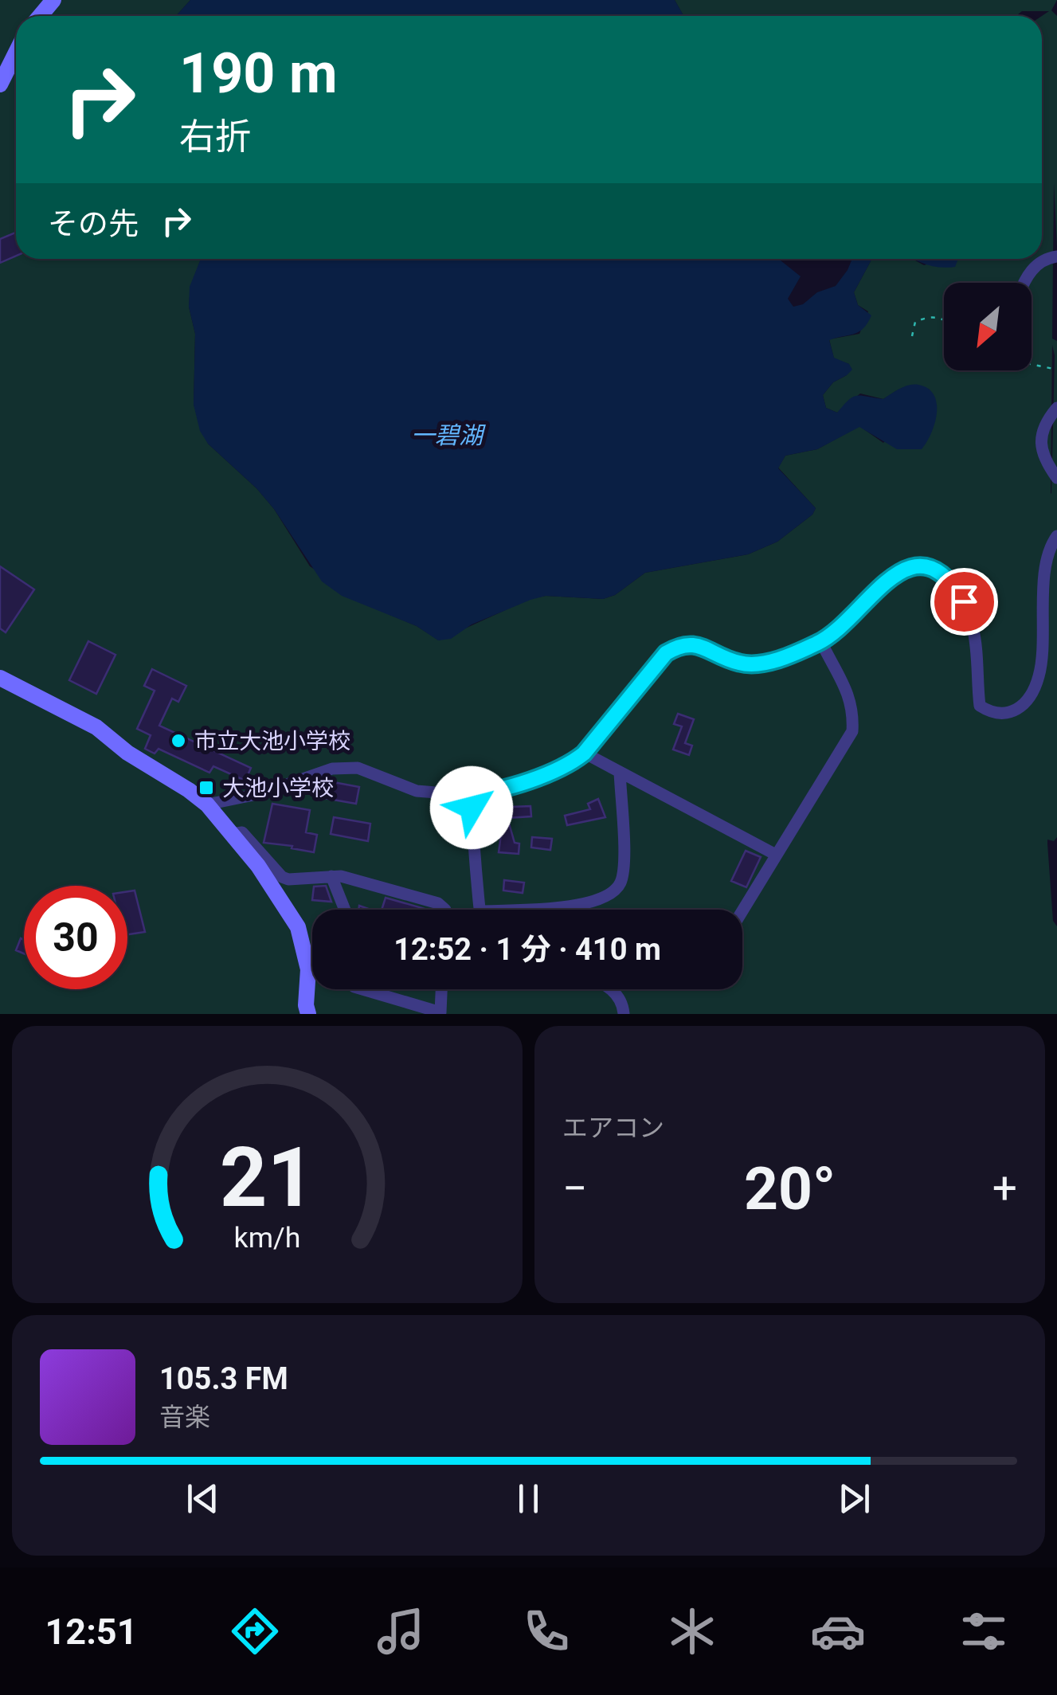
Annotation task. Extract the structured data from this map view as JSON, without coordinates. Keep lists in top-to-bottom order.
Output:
{
  "water": ["一碧湖"],
  "places": {
    "other": ["市立大池小学校"],
    "transit": ["大池小学校"]
  },
  "north": "bottom left",
  "page": {
    "turn": ["190 m", "右折"],
    "then": "その先",
    "limit": "30",
    "trip": "12:52 · 1 分 · 410 m",
    "tile": "エアコン",
    "heat": ["−", "20°", "+"],
    "song": ["105.3 FM", "音楽"],
    "tabs": "12:51",
    "gauge": ["21", "km/h"]
  }
}
